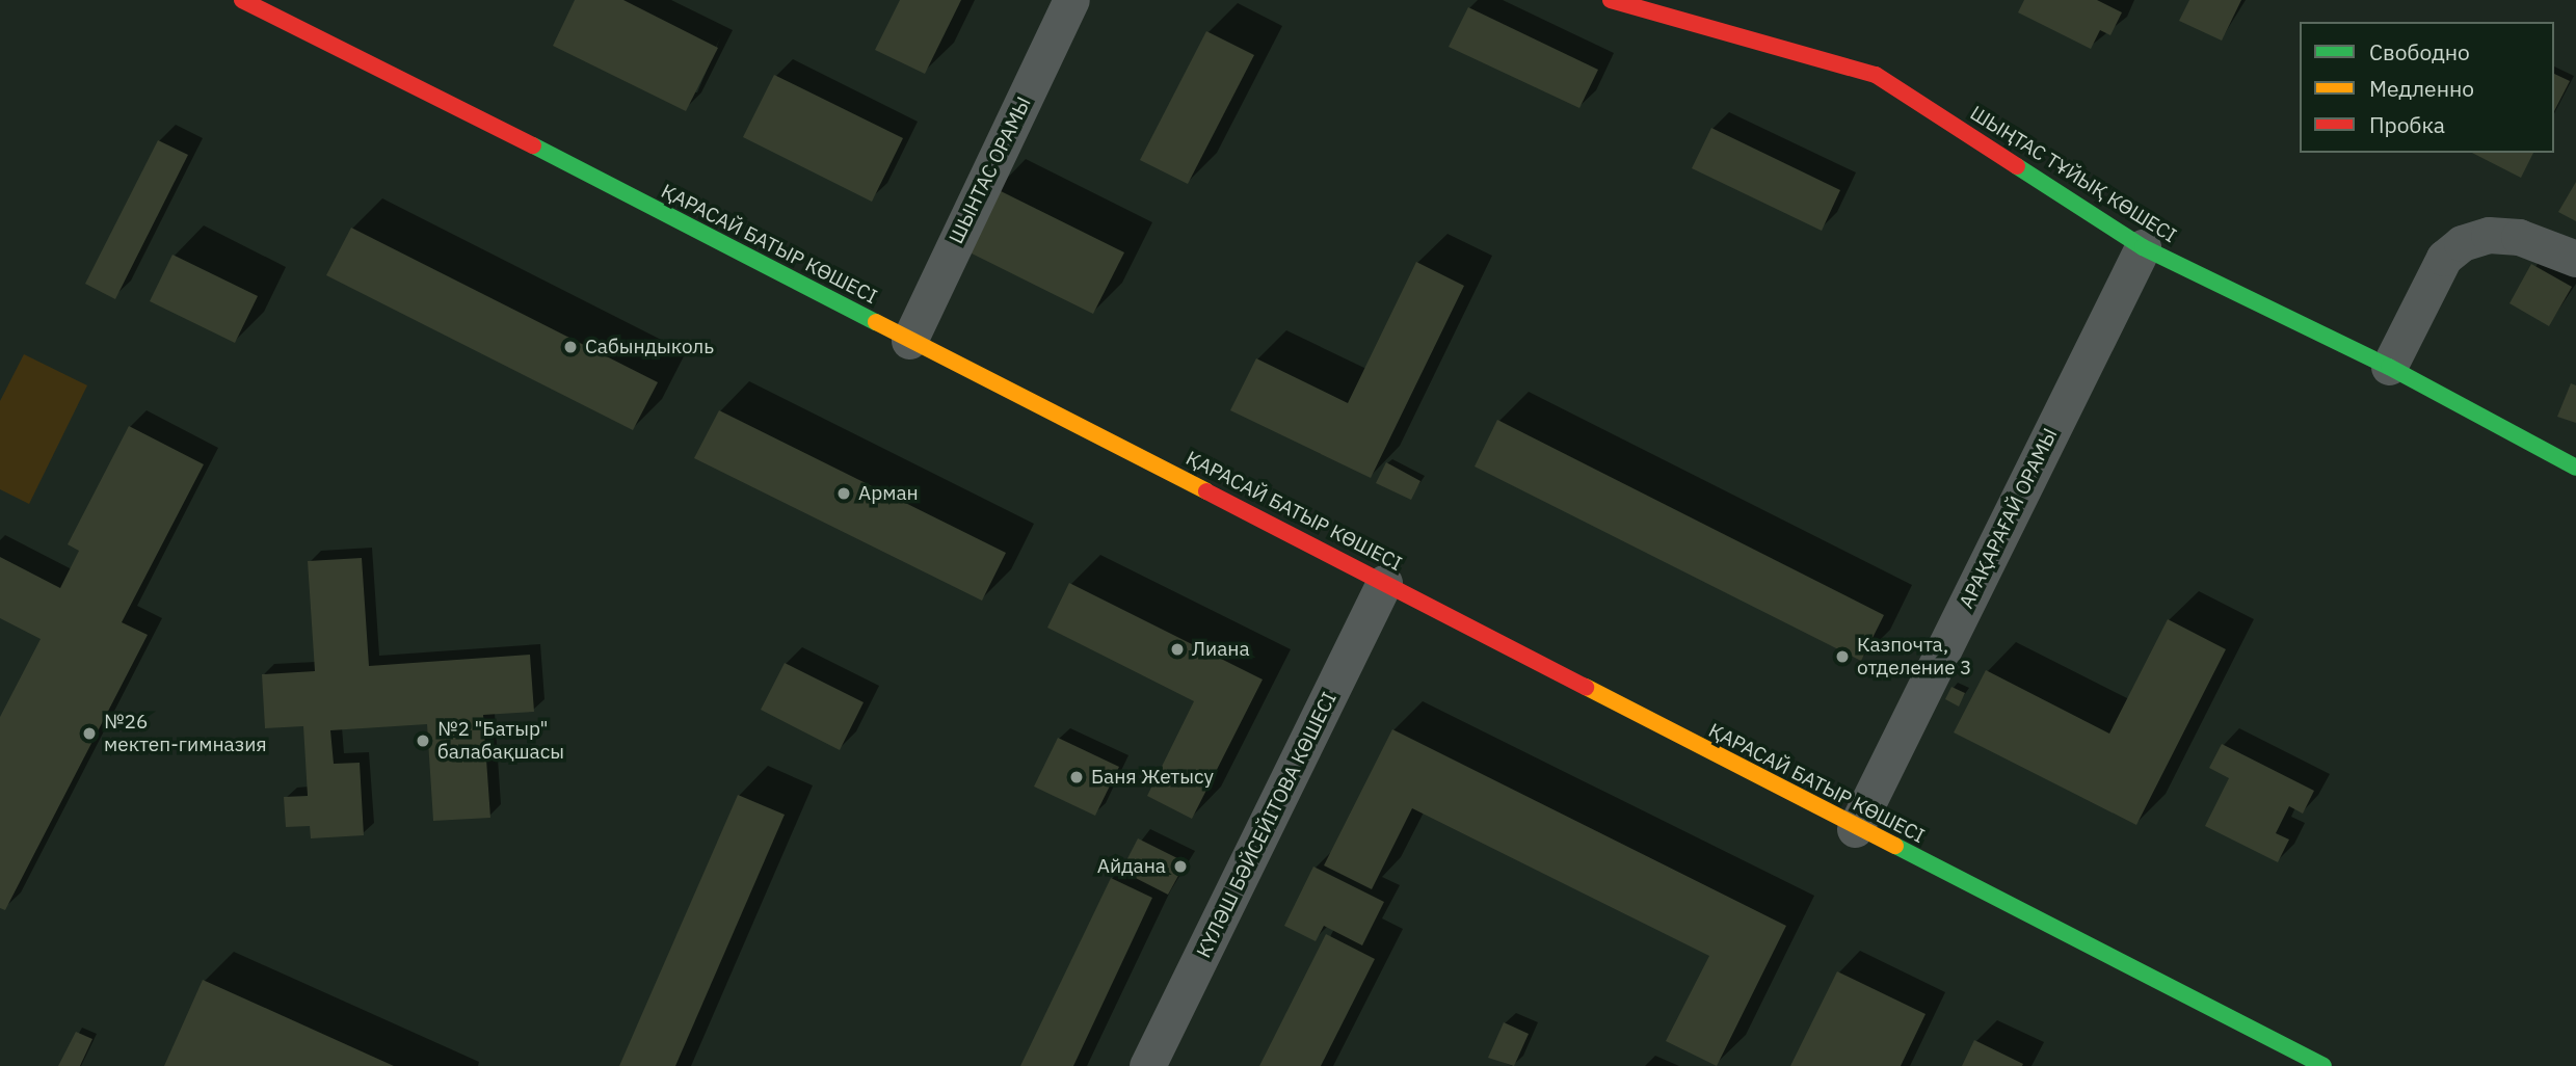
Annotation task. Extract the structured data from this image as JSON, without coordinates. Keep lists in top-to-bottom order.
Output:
{
  "streets": {
    "street": [
      "ШЫНТАС ОРАМЫ",
      "ШЫҢТАС ТҰЙЫҚ КӨШЕСІ",
      "ҚАРАСАЙ БАТЫР КӨШЕСІ",
      "АРАҚАРАҒАЙ ОРАМЫ",
      "КҮЛӘШ БӘЙСЕЙІТОВА КӨШЕСІ"
    ]
  },
  "crossings": [
    ["ШЫНТАС ОРАМЫ", "ҚАРАСАЙ БАТЫР КӨШЕСІ"],
    ["ШЫҢТАС ТҰЙЫҚ КӨШЕСІ", "АРАҚАРАҒАЙ ОРАМЫ"],
    ["ҚАРАСАЙ БАТЫР КӨШЕСІ", "АРАҚАРАҒАЙ ОРАМЫ"],
    ["ҚАРАСАЙ БАТЫР КӨШЕСІ", "КҮЛӘШ БӘЙСЕЙІТОВА КӨШЕСІ"]
  ],
  "places": [
    "Сабындыколь",
    "Арман",
    "Лиана",
    "Казпочта, отделение 3",
    "№26 мектеп-гимназия",
    "№2 \"Батыр\" балабақшасы",
    "Баня Жетысу",
    "Айдана"
  ],
  "legend": ["Свободно", "Медленно", "Пробка"]
}
